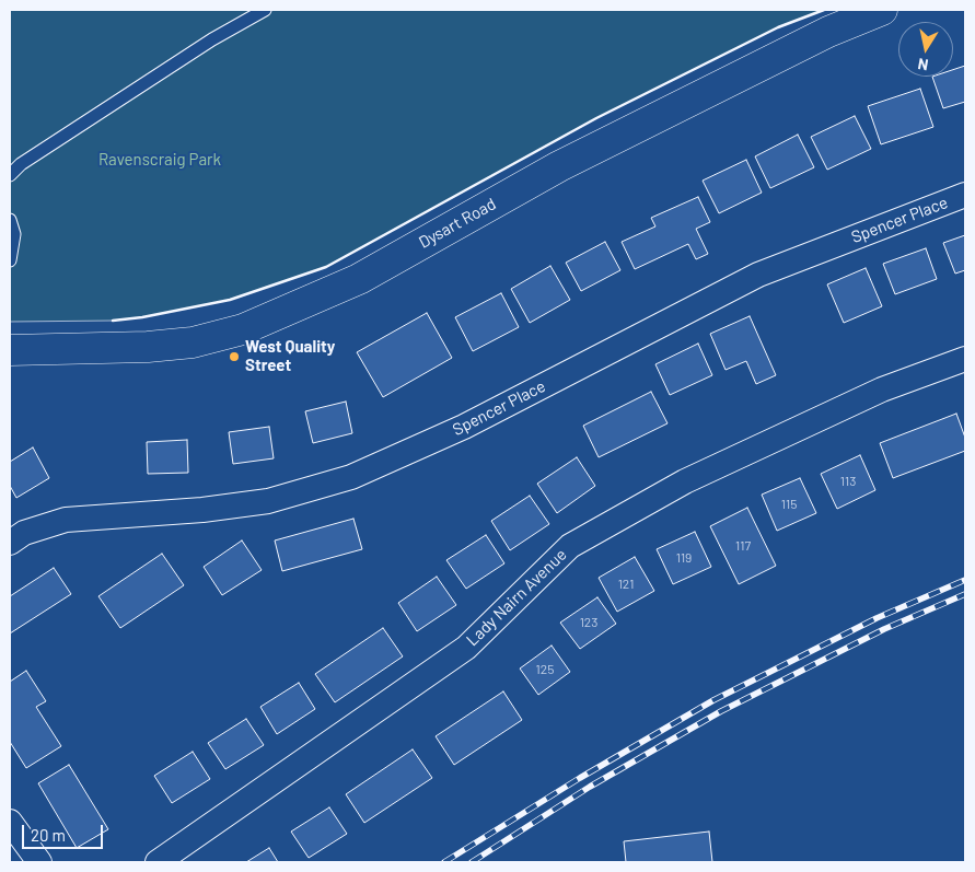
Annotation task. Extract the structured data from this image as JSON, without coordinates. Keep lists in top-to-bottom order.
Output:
{
  "streets": {
    "main road": ["Dysart Road"],
    "street": ["Spencer Place", "Lady Nairn Avenue"]
  },
  "parks": ["Ravenscraig Park"],
  "places": ["West Quality Street"],
  "house_numbers": [
    "113",
    "115",
    "117",
    "119",
    "121",
    "123",
    "125"
  ],
  "scale_bar": "20 m",
  "north": "bottom"
}
